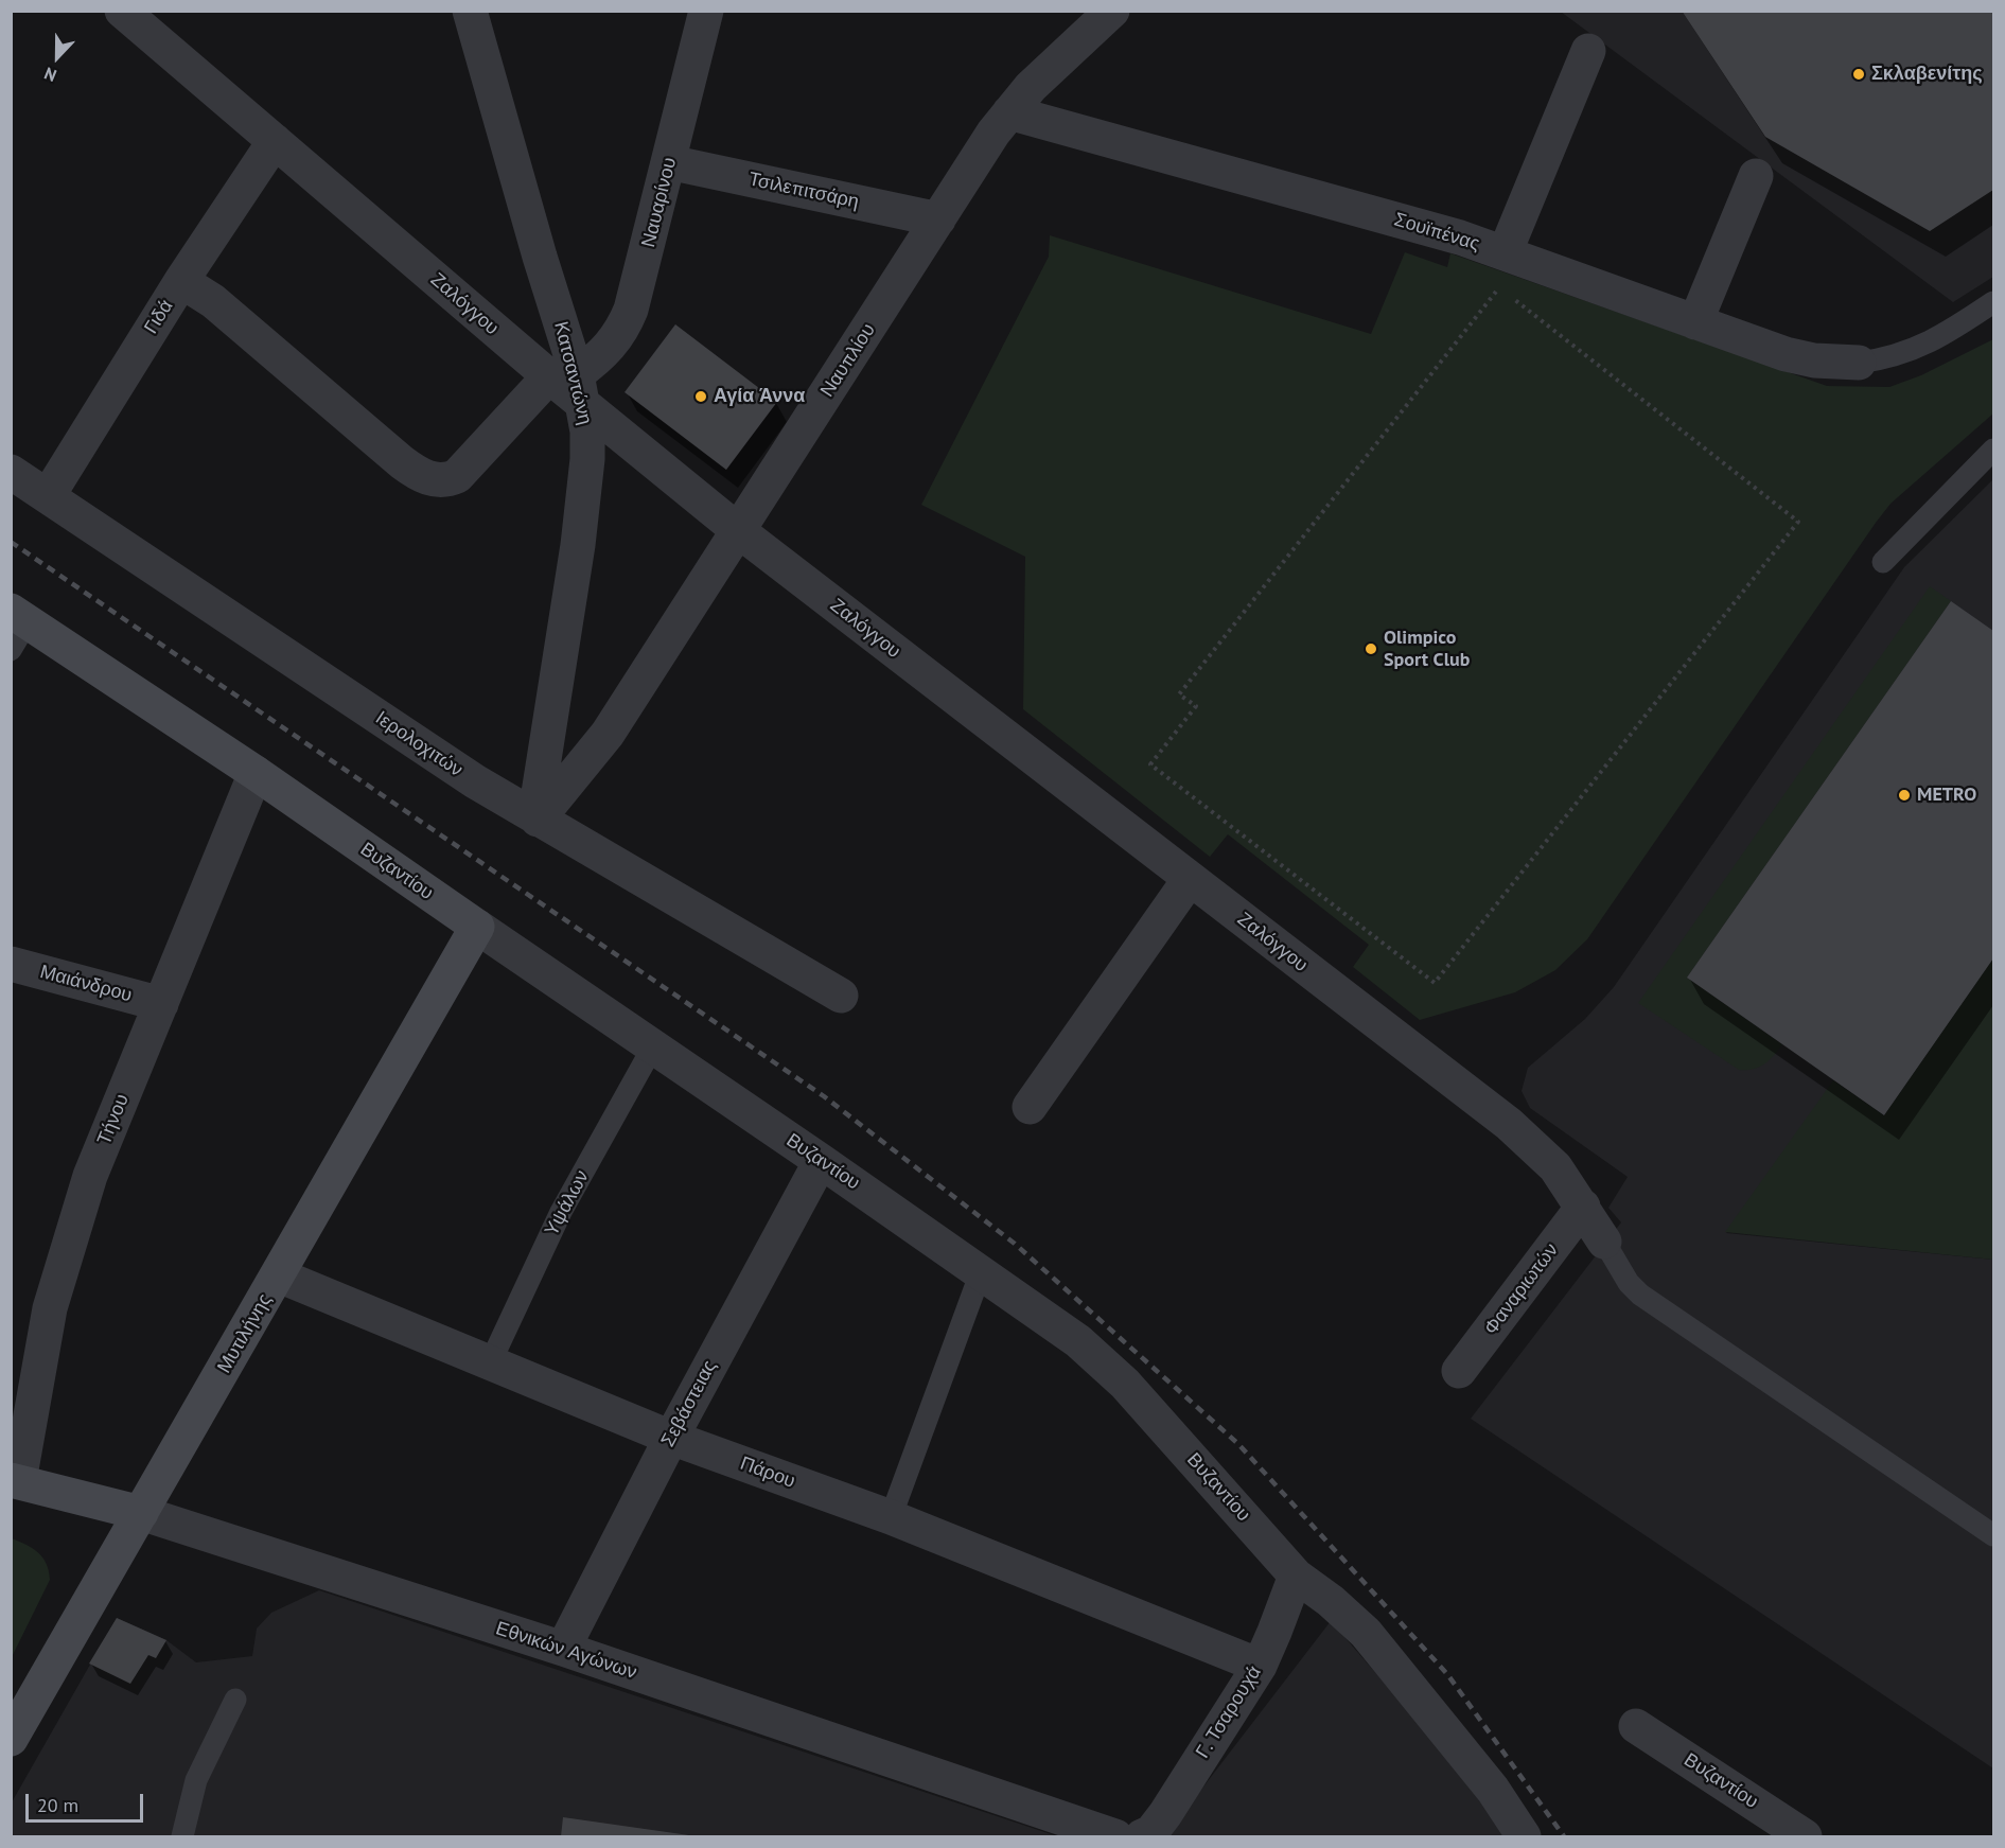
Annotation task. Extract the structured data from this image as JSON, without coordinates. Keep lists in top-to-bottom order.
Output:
{
  "streets": {
    "street": [
      "Τσιλεπιτσάρη",
      "Ναυαρίνου",
      "Σουϊπένας",
      "Ζαλόγγου",
      "Γιδά",
      "Ναυπλίου",
      "Κατσαντώνη",
      "Ιερολοχιτών",
      "Βυζαντίου",
      "Μαιάνδρου",
      "Τήνου",
      "Φαναριωτών",
      "Μυτιλήνης",
      "Σεβάστειας",
      "Πάρου",
      "Εθνικών Αγώνων",
      "Γ. Τσαρουχά"
    ],
    "lane": ["Υψάλων"]
  },
  "crossings": [
    ["Τσιλεπιτσάρη", "Ναυαρίνου"],
    ["Τσιλεπιτσάρη", "Ναυπλίου"],
    ["Ναυαρίνου", "Ζαλόγγου"],
    ["Ναυαρίνου", "Γιδά"],
    ["Ναυαρίνου", "Κατσαντώνη"],
    ["Σουϊπένας", "Ναυπλίου"],
    ["Ζαλόγγου", "Γιδά"],
    ["Ζαλόγγου", "Ναυπλίου"],
    ["Ζαλόγγου", "Κατσαντώνη"],
    ["Ζαλόγγου", "Φαναριωτών"],
    ["Γιδά", "Ιερολοχιτών"],
    ["Ναυπλίου", "Κατσαντώνη"],
    ["Ναυπλίου", "Ιερολοχιτών"],
    ["Κατσαντώνη", "Ιερολοχιτών"],
    ["Βυζαντίου", "Τήνου"],
    ["Βυζαντίου", "Υψάλων"],
    ["Βυζαντίου", "Μυτιλήνης"],
    ["Βυζαντίου", "Σεβάστειας"],
    ["Βυζαντίου", "Γ. Τσαρουχά"],
    ["Μαιάνδρου", "Τήνου"],
    ["Τήνου", "Εθνικών Αγώνων"],
    ["Υψάλων", "Πάρου"],
    ["Μυτιλήνης", "Πάρου"],
    ["Μυτιλήνης", "Εθνικών Αγώνων"],
    ["Σεβάστειας", "Πάρου"],
    ["Σεβάστειας", "Εθνικών Αγώνων"],
    ["Πάρου", "Γ. Τσαρουχά"]
  ],
  "places": [
    "Σκλαβενίτης",
    "Αγία Άννα",
    "Olimpico Sport Club",
    "METRO"
  ],
  "scale_bar": "20 m",
  "north": "bottom"
}
